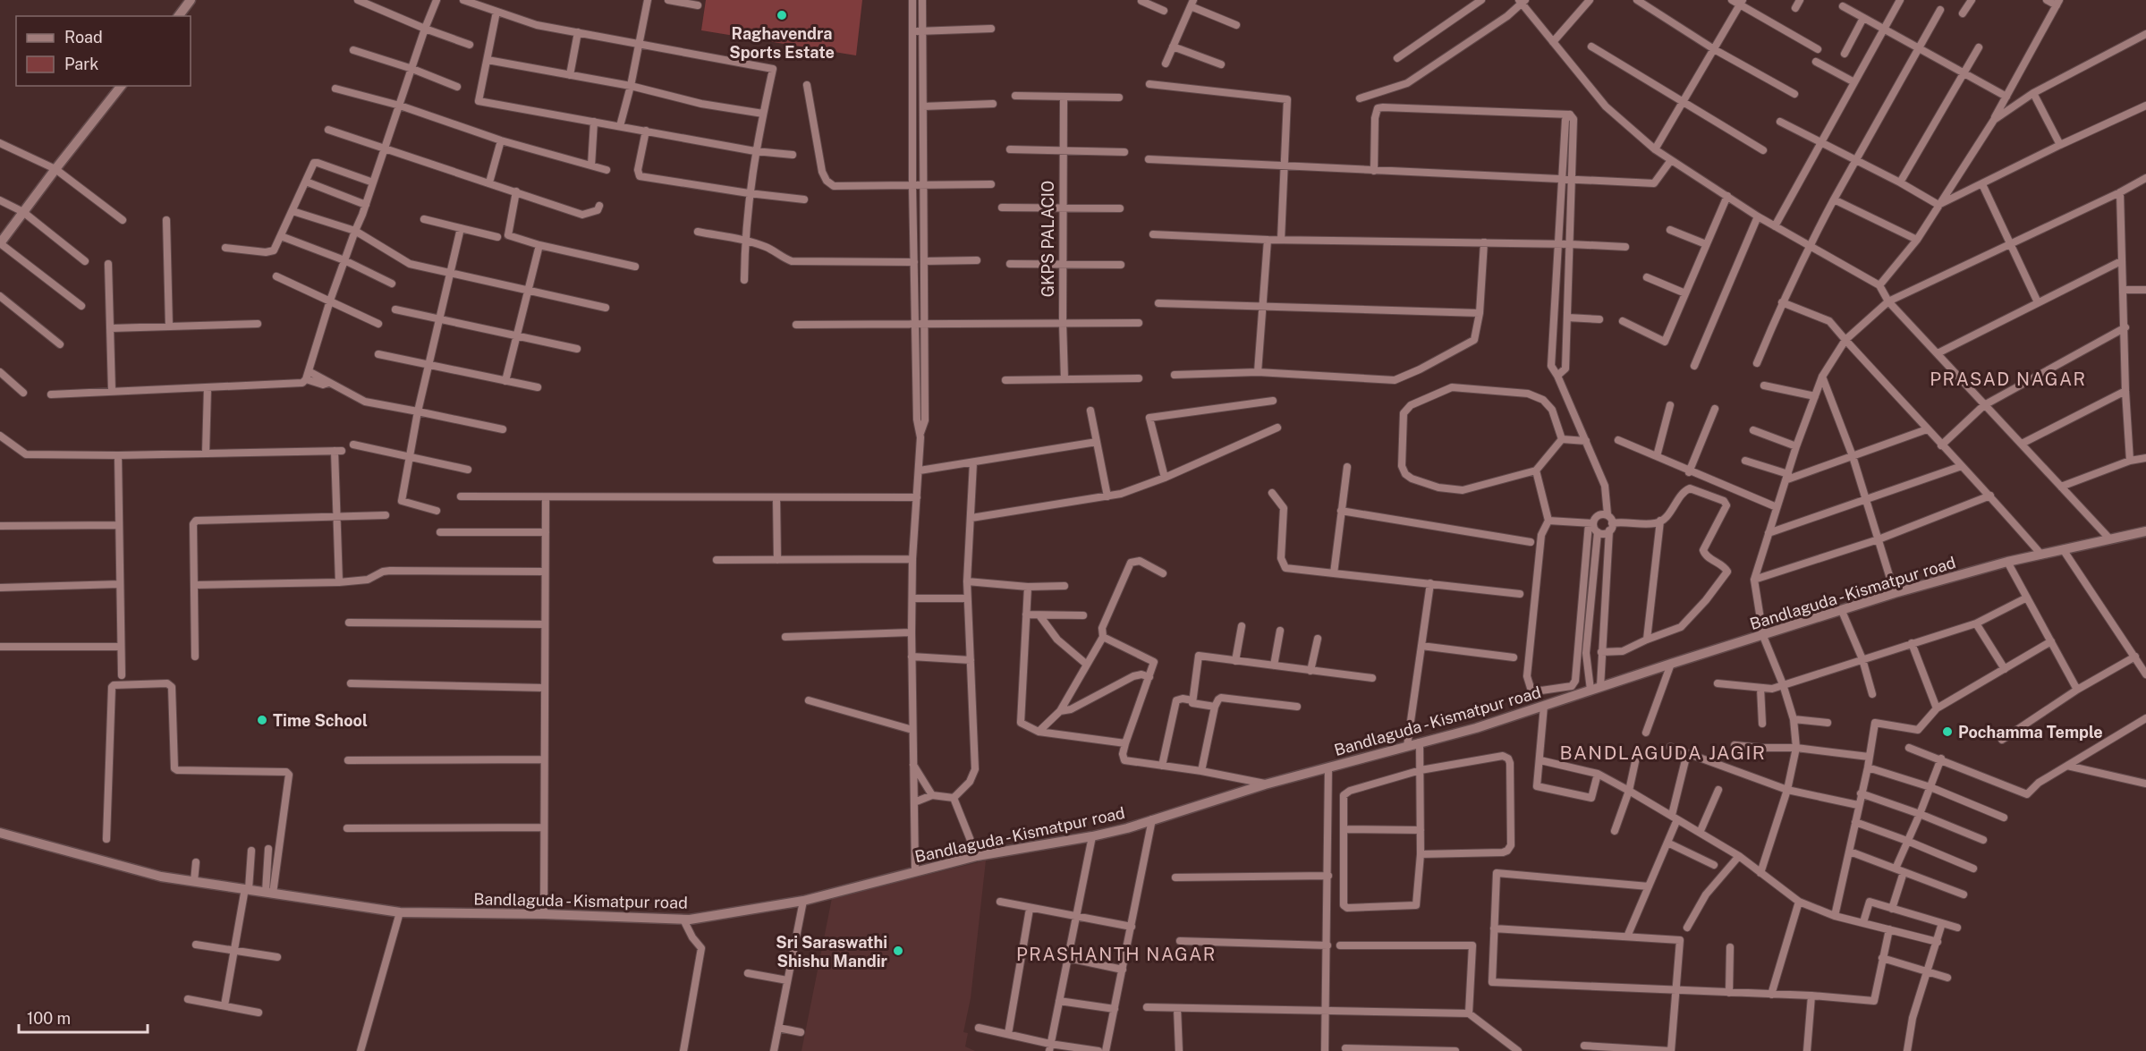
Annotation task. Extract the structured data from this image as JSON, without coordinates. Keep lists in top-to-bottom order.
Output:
{
  "streets": {
    "street": ["GKPS PALACIO", "Bandlaguda - Kismatpur road"]
  },
  "districts": ["PRASAD NAGAR", "BANDLAGUDA JAGIR", "PRASHANTH NAGAR"],
  "places": [
    "Raghavendra Sports Estate",
    "Time School",
    "Pochamma Temple",
    "Sri Saraswathi Shishu Mandir"
  ],
  "legend": ["Road", "Park"],
  "scale_bar": "100 m"
}
